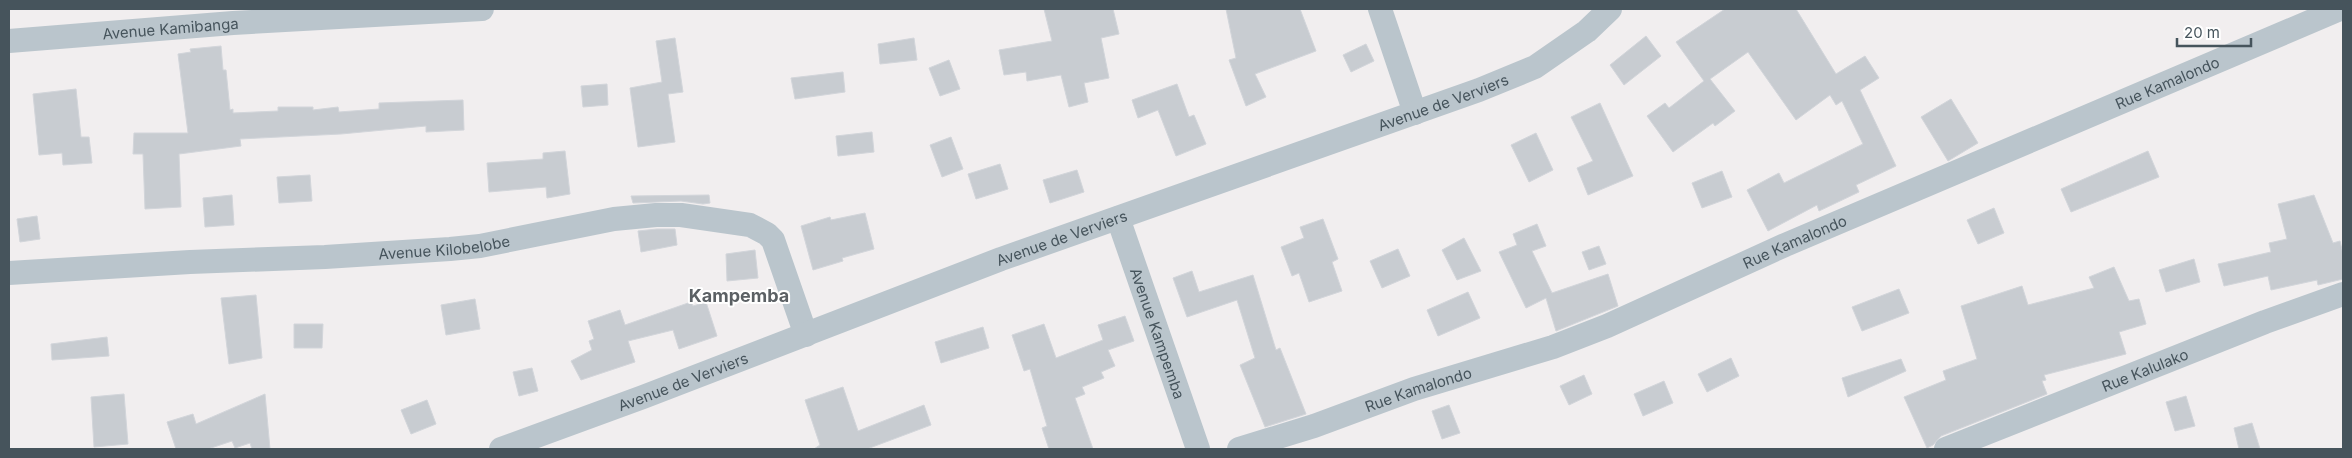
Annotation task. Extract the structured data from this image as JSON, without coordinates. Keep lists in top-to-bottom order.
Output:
{
  "streets": {
    "street": [
      "Avenue Kamibanga",
      "Rue Kamalondo",
      "Avenue de Verviers",
      "Avenue Kilobelobe",
      "Avenue Kampemba",
      "Rue Kalulako"
    ]
  },
  "crossings": [
    ["Avenue de Verviers", "Avenue Kilobelobe"],
    ["Avenue de Verviers", "Avenue Kampemba"]
  ],
  "districts": ["Kampemba"],
  "scale_bar": "20 m"
}
